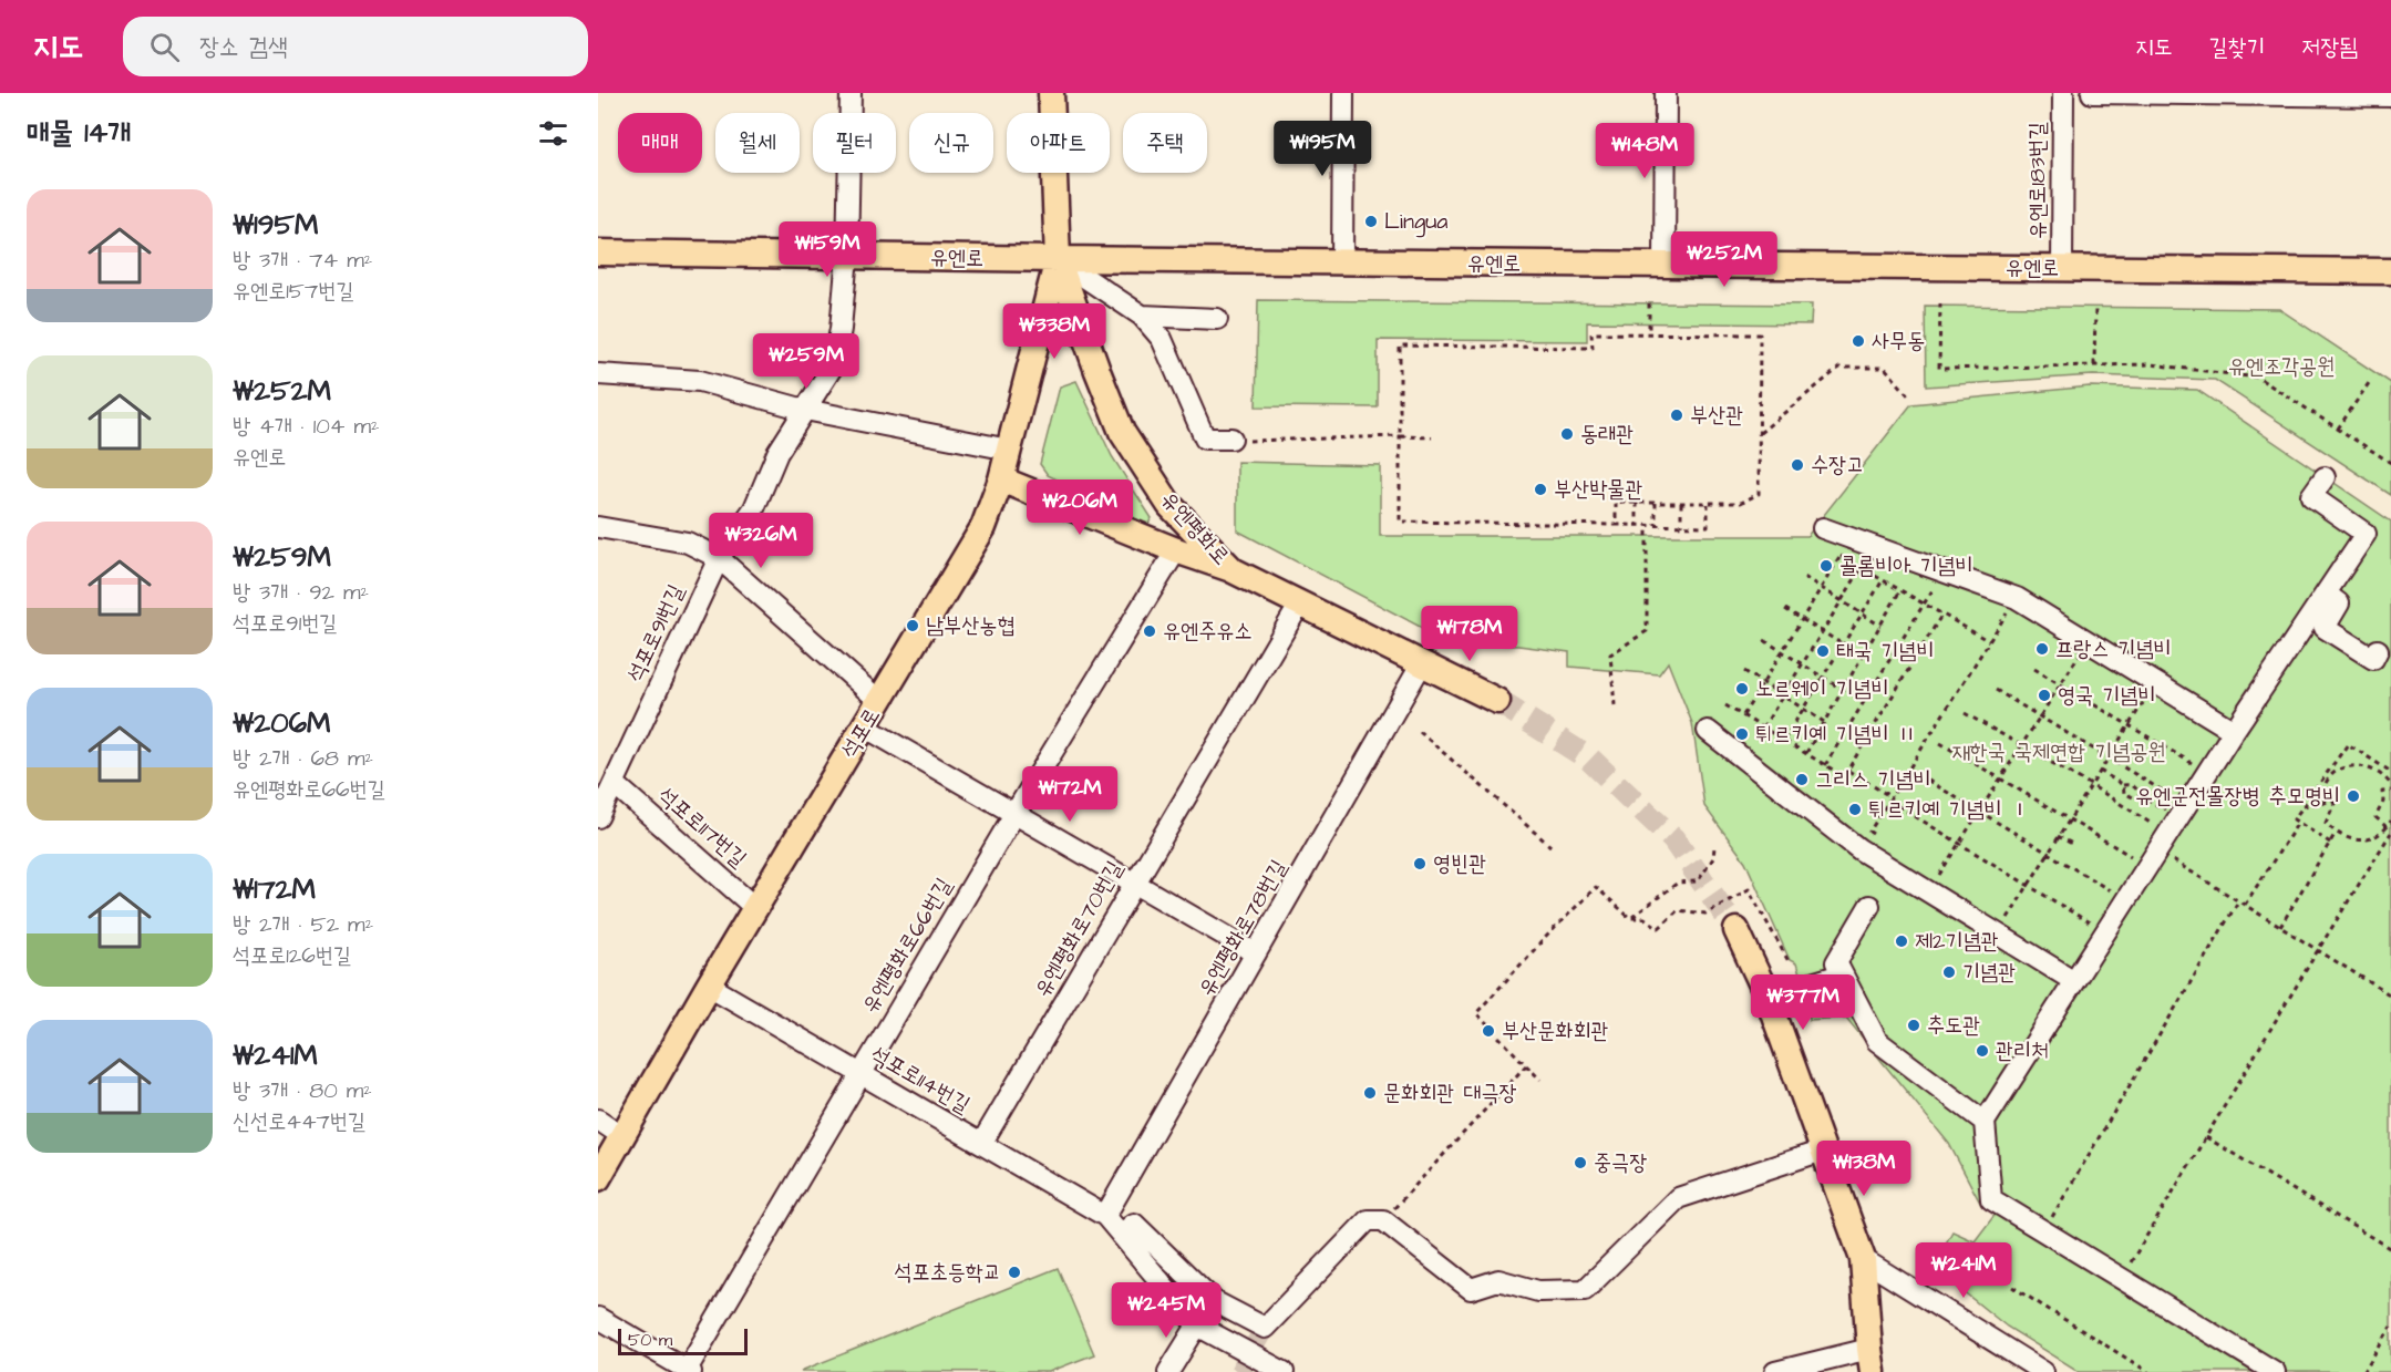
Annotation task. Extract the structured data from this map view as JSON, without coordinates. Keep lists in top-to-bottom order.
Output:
{
  "streets": {
    "main road": ["유엔로", "유엔평화로", "석포로"],
    "street": [
      "유엔로183번길",
      "석포로91번길",
      "석포로117번길",
      "유엔평화로78번길",
      "유엔평화로70번길",
      "유엔평화로66번길",
      "석포로114번길"
    ]
  },
  "crossings": [
    ["유엔로183번길", "유엔로"],
    ["유엔로", "유엔평화로"],
    ["유엔로", "석포로91번길"],
    ["유엔로", "석포로"],
    ["유엔평화로", "석포로"],
    ["유엔평화로", "유엔평화로78번길"],
    ["유엔평화로", "유엔평화로70번길"],
    ["석포로91번길", "석포로117번길"],
    ["석포로", "석포로117번길"],
    ["석포로", "석포로114번길"],
    ["유엔평화로78번길", "석포로114번길"],
    ["유엔평화로70번길", "석포로114번길"],
    ["유엔평화로66번길", "석포로114번길"]
  ],
  "parks": ["유엔조각공원", "재한국 국제연합 기념공원"],
  "places": [
    "Lingua",
    "사무동",
    "부산관",
    "동래관",
    "수장고",
    "부산박물관",
    "콜롬비아 기념비",
    "남부산농협",
    "유엔주유소",
    "프랑스 기념비",
    "태국 기념비",
    "노르웨이 기념비",
    "영국 기념비",
    "튀르키예 기념비 Ⅱ",
    "그리스 기념비",
    "유엔군전몰장병 추모명비",
    "튀르키예 기념비 Ⅰ",
    "영빈관",
    "제2기념관",
    "기념관",
    "추도관",
    "부산문화회관",
    "관리처",
    "문화회관 대극장",
    "중극장",
    "석포초등학교"
  ],
  "scale_bar": "50 m",
  "page": {
    "header": "지도",
    "search": "장소 검색",
    "nav": ["지도", "길찾기", "저장됨"],
    "heading": "매물 14개",
    "chip": [
      "매매",
      "월세",
      "필터",
      "신규",
      "아파트",
      "주택"
    ],
    "price": [
      "₩195M",
      "₩148M",
      "₩159M",
      "₩252M",
      "₩338M",
      "₩259M",
      "₩206M",
      "₩326M",
      "₩178M",
      "₩172M",
      "₩377M",
      "₩138M",
      "₩241M",
      "₩245M"
    ],
    "list": [
      {
        "name": "₩195M",
        "note": "방 3개 · 74 m² · 유엔로157번길"
      },
      {
        "name": "₩252M",
        "note": "방 4개 · 104 m² · 유엔로"
      },
      {
        "name": "₩259M",
        "note": "방 3개 · 92 m² · 석포로91번길"
      },
      {
        "name": "₩206M",
        "note": "방 2개 · 68 m² · 유엔평화로66번길"
      },
      {
        "name": "₩172M",
        "note": "방 2개 · 52 m² · 석포로126번길"
      },
      {
        "name": "₩241M",
        "note": "방 3개 · 80 m² · 신선로447번길"
      }
    ],
    "scale": "50 m"
  }
}
